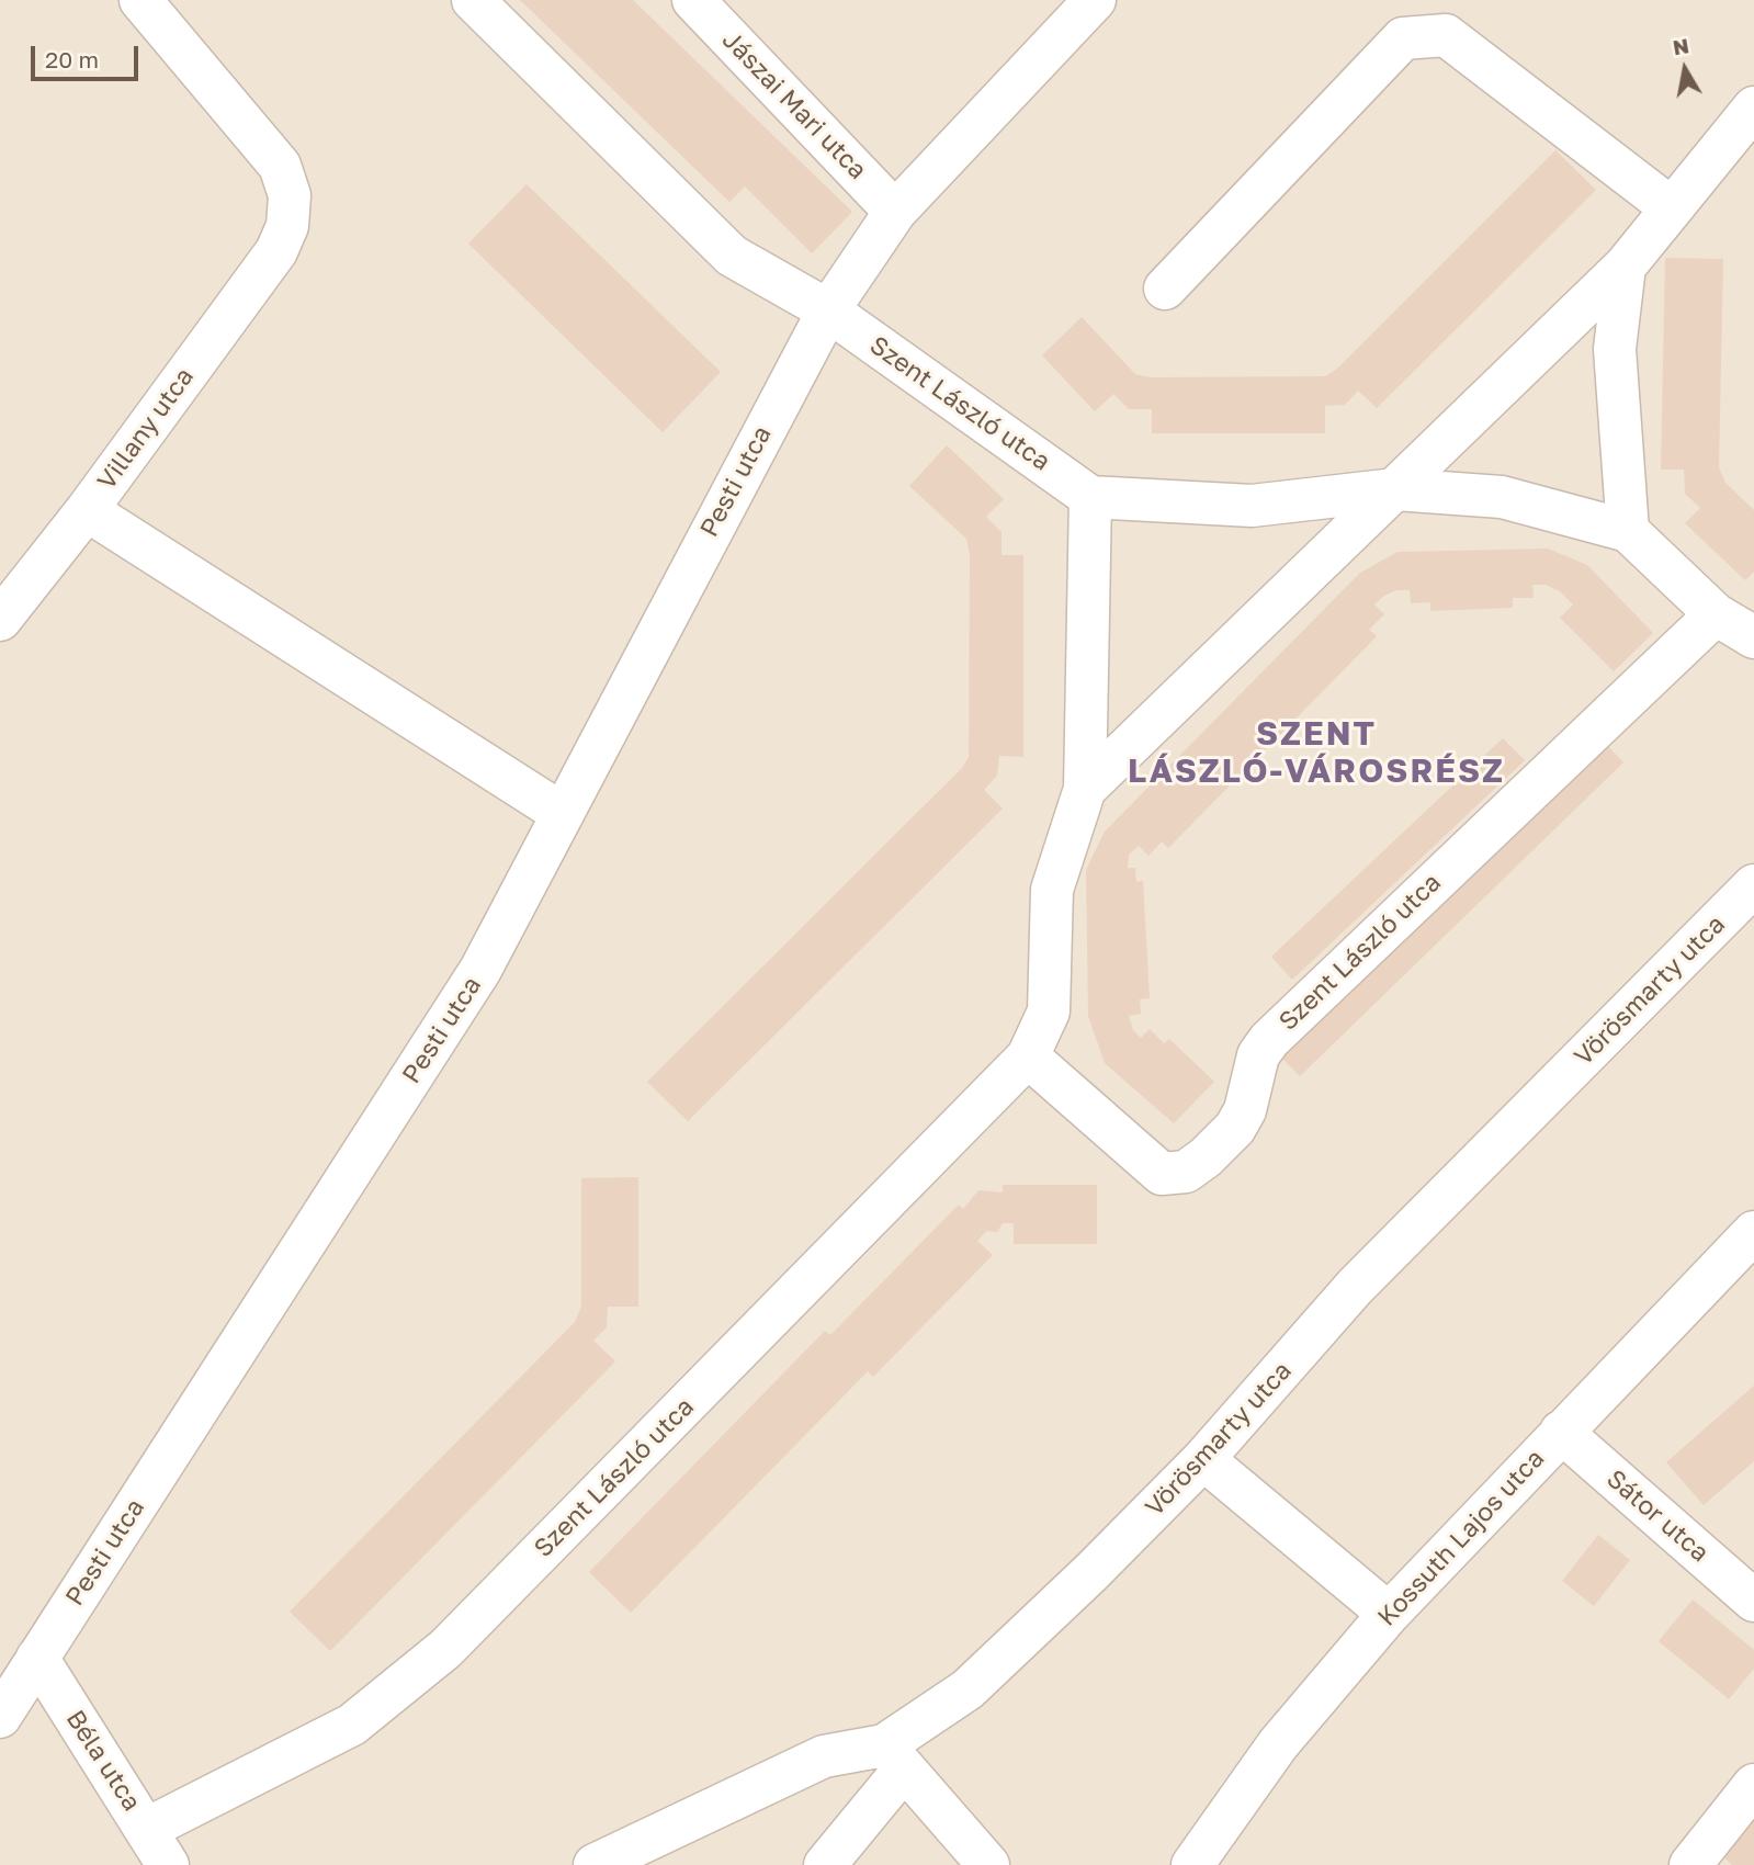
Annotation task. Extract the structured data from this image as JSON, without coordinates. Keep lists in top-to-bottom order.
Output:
{
  "streets": {
    "street": [
      "Jászai Mari utca",
      "Szent László utca",
      "Villany utca",
      "Pesti utca",
      "Vörösmarty utca",
      "Sátor utca",
      "Kossuth Lajos utca",
      "Béla utca"
    ]
  },
  "crossings": [
    ["Jászai Mari utca", "Pesti utca"],
    ["Szent László utca", "Pesti utca"],
    ["Szent László utca", "Béla utca"],
    ["Villany utca", "Pesti utca"],
    ["Pesti utca", "Béla utca"],
    ["Sátor utca", "Kossuth Lajos utca"]
  ],
  "districts": ["SZENT LÁSZLÓ-VÁROSRÉSZ"],
  "scale_bar": "20 m",
  "north": "top"
}
